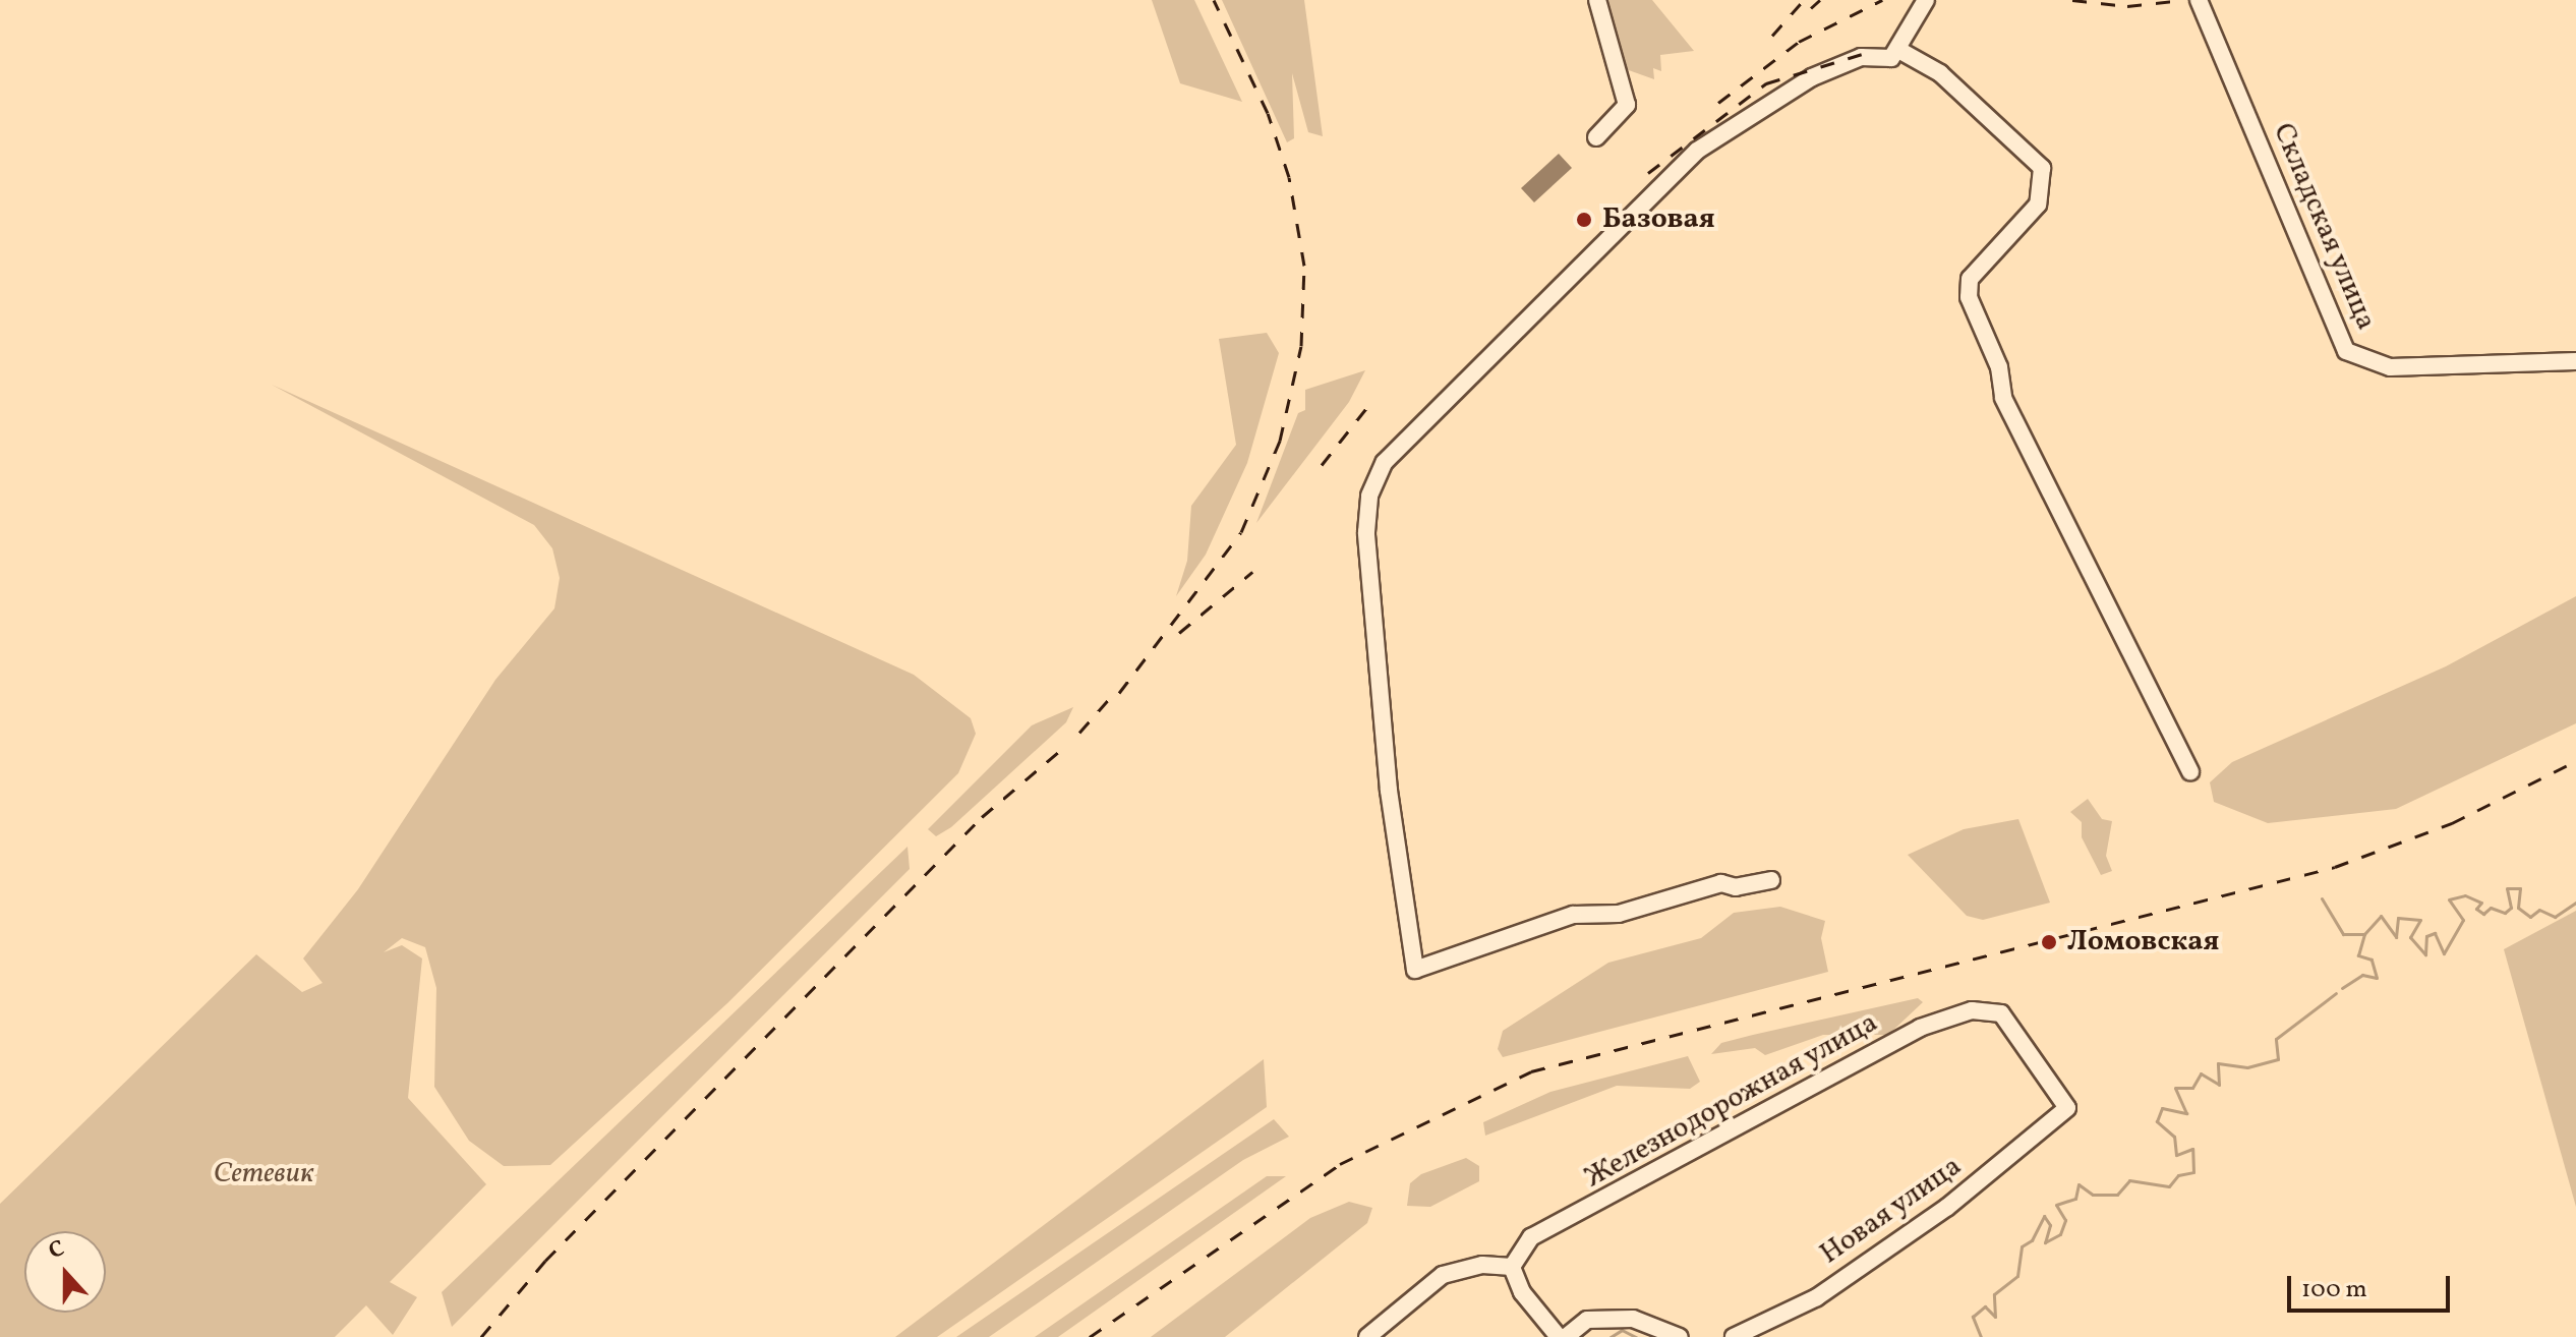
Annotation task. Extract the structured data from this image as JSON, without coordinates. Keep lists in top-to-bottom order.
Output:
{
  "streets": {
    "street": ["Складская улица", "Железнодорожная улица", "Новая улица"]
  },
  "crossings": [
    ["Железнодорожная улица", "Новая улица"]
  ],
  "parks": ["Сетевик"],
  "places": ["Базовая", "Ломовская"],
  "scale_bar": "100 m",
  "north": "top"
}
